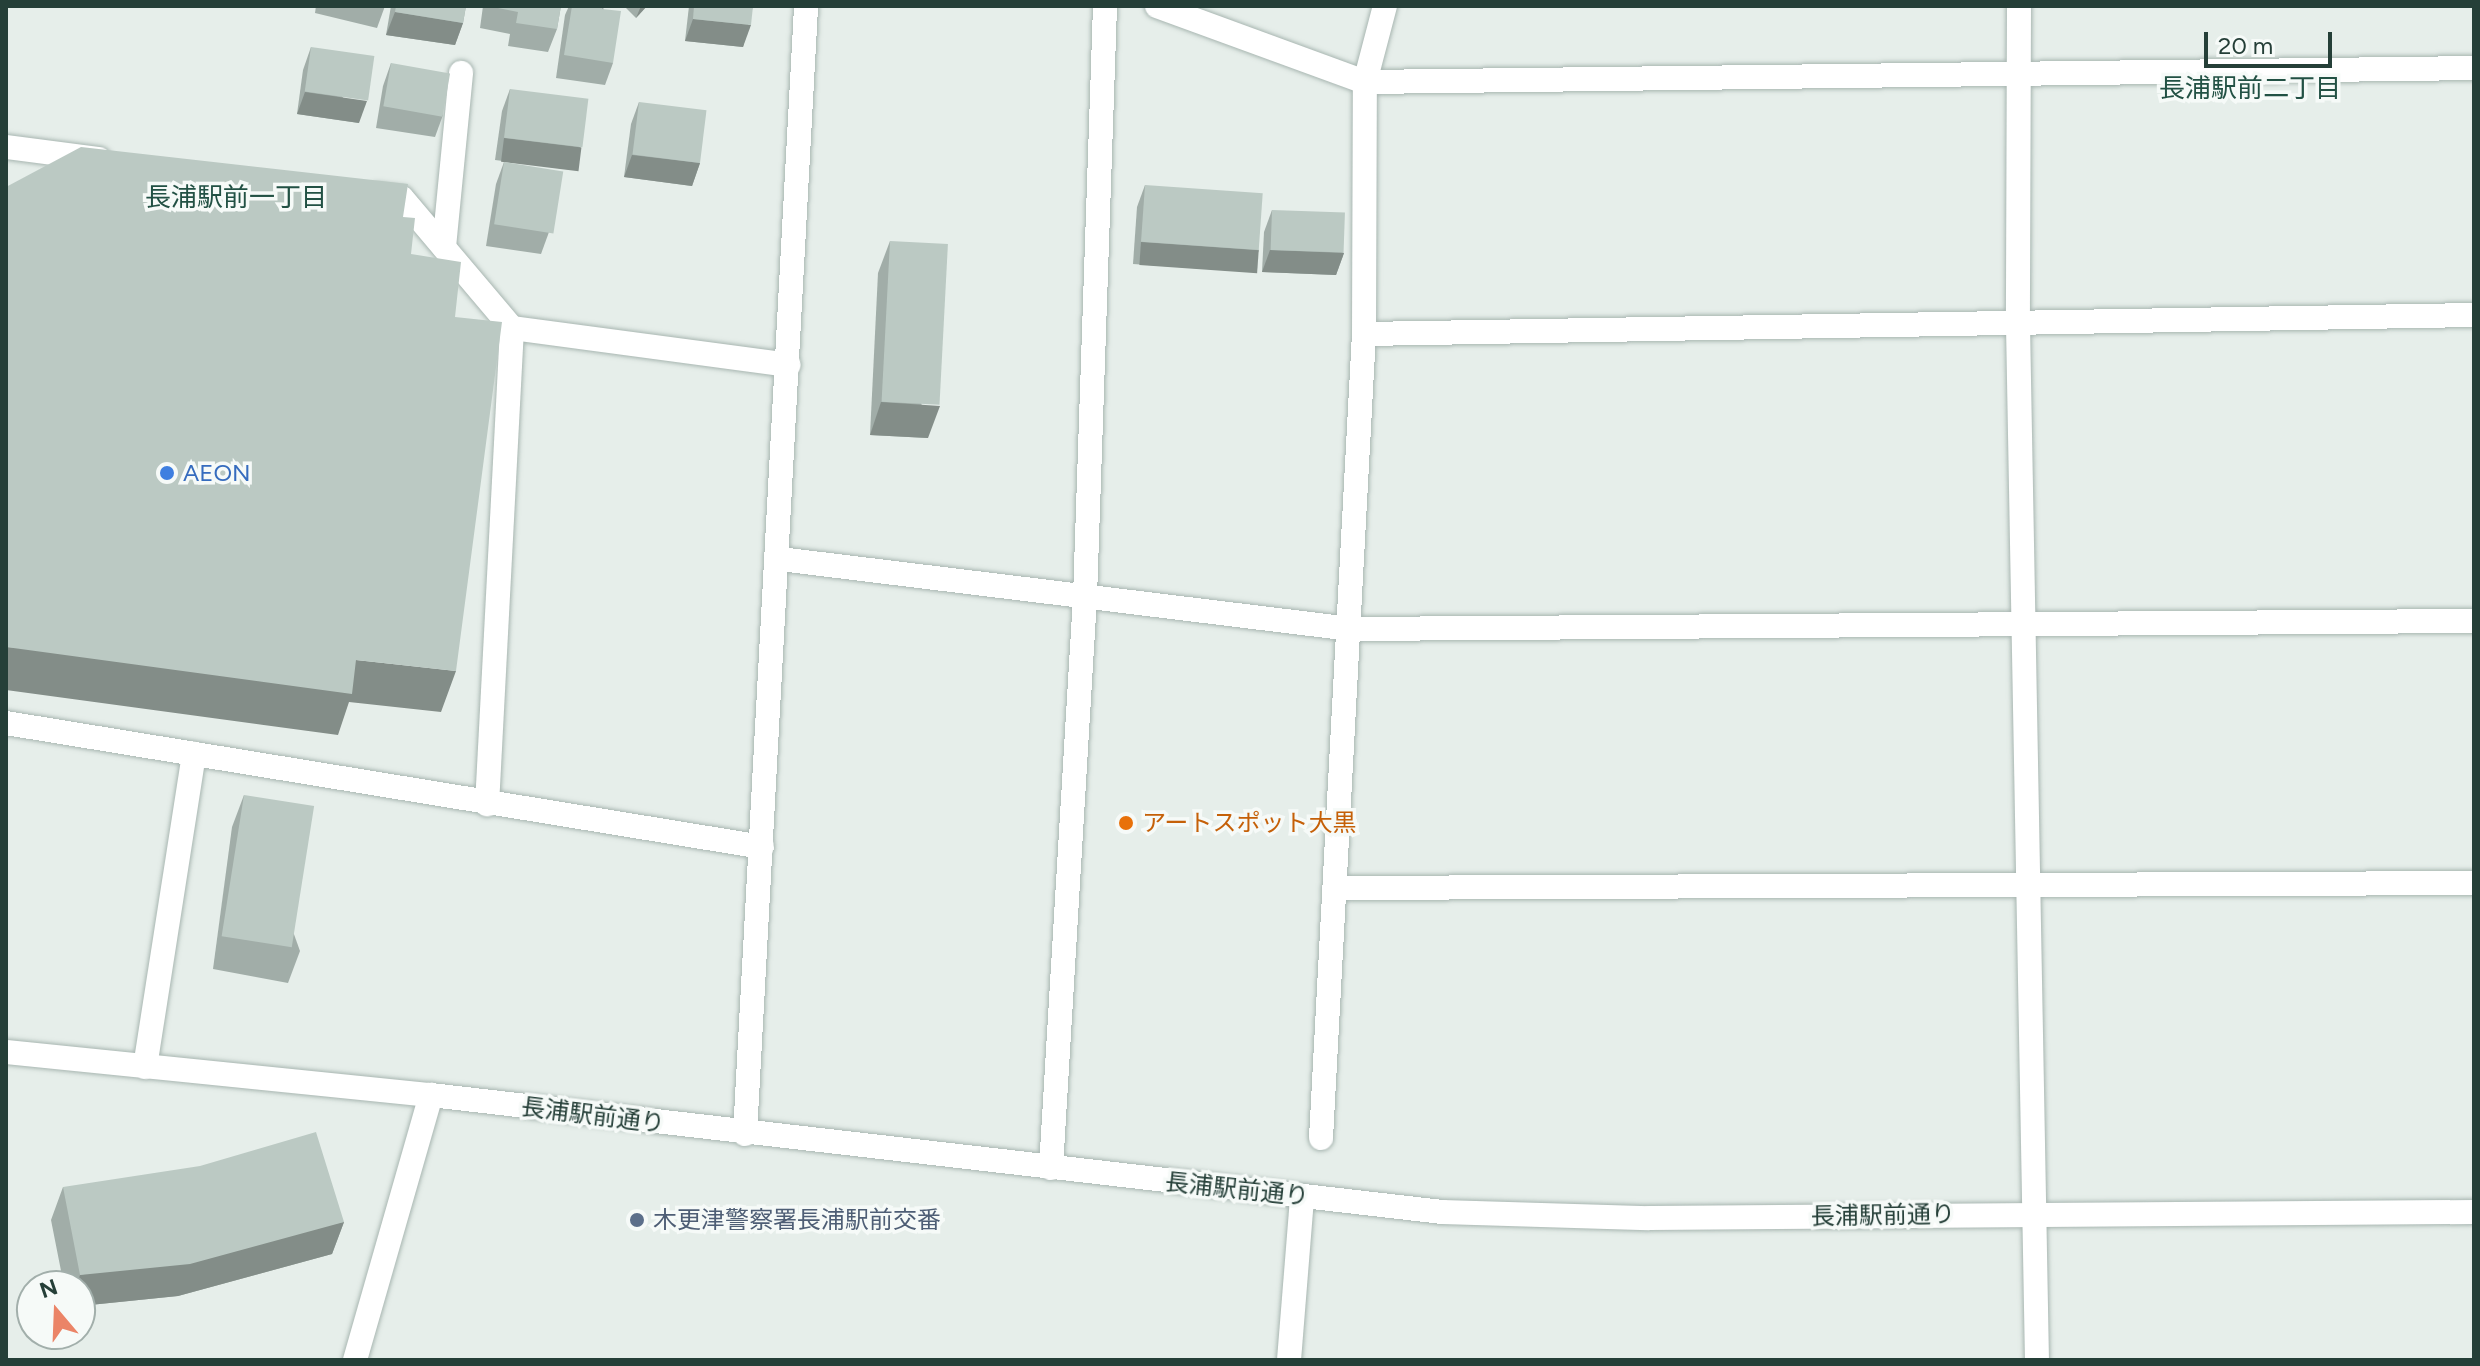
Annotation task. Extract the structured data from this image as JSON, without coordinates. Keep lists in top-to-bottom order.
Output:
{
  "streets": {
    "street": ["長浦駅前通り"]
  },
  "districts": ["長浦駅前二丁目", "長浦駅前一丁目"],
  "places": ["AEON", "アートスポット大黒", "木更津警察署長浦駅前交番"],
  "scale_bar": "20 m",
  "north": "top"
}
